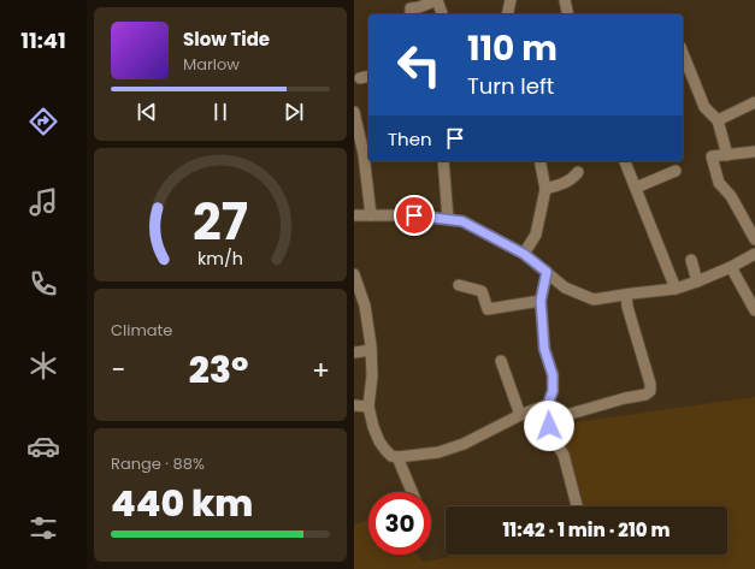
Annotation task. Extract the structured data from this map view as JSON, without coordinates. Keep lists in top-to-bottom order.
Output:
{
  "page": {
    "tabs": "11:41",
    "turn": ["110 m", "Turn left"],
    "song": ["Slow Tide", "Marlow"],
    "then": "Then",
    "tile": [
      "Climate",
      ["Range · 88%", "440 km"]
    ],
    "heat": ["−", "23°", "+"],
    "limit": "30",
    "trip": "11:42 · 1 min · 210 m",
    "gauge": ["27", "km/h"]
  }
}
